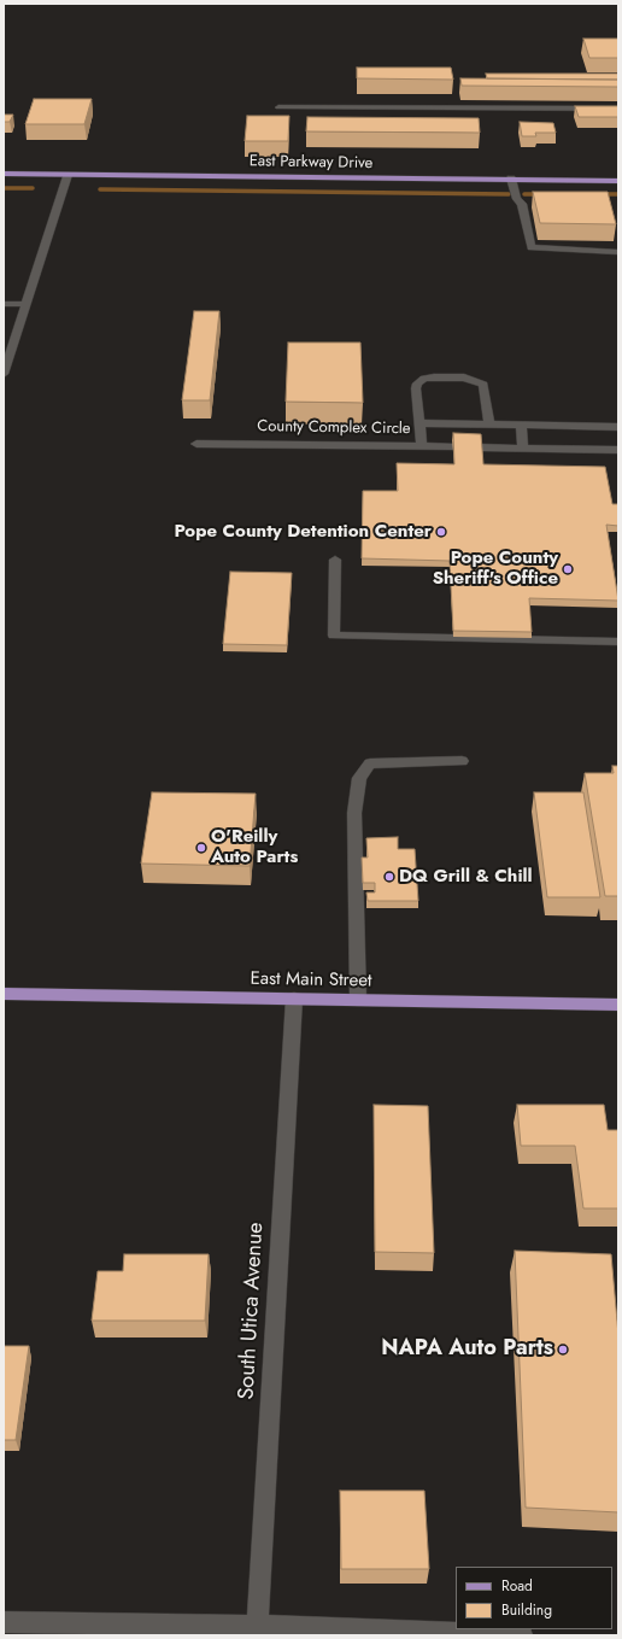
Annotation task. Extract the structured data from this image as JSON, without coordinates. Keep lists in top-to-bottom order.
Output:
{
  "streets": {
    "main road": ["East Parkway Drive", "East Main Street"],
    "street": ["County Complex Circle", "South Utica Avenue"]
  },
  "crossings": [
    ["East Main Street", "South Utica Avenue"]
  ],
  "places": [
    "Pope County Detention Center",
    "Pope County Sheriff's Office",
    "O'Reilly Auto Parts",
    "DQ Grill & Chill",
    "NAPA Auto Parts"
  ],
  "legend": ["Road", "Building"]
}
